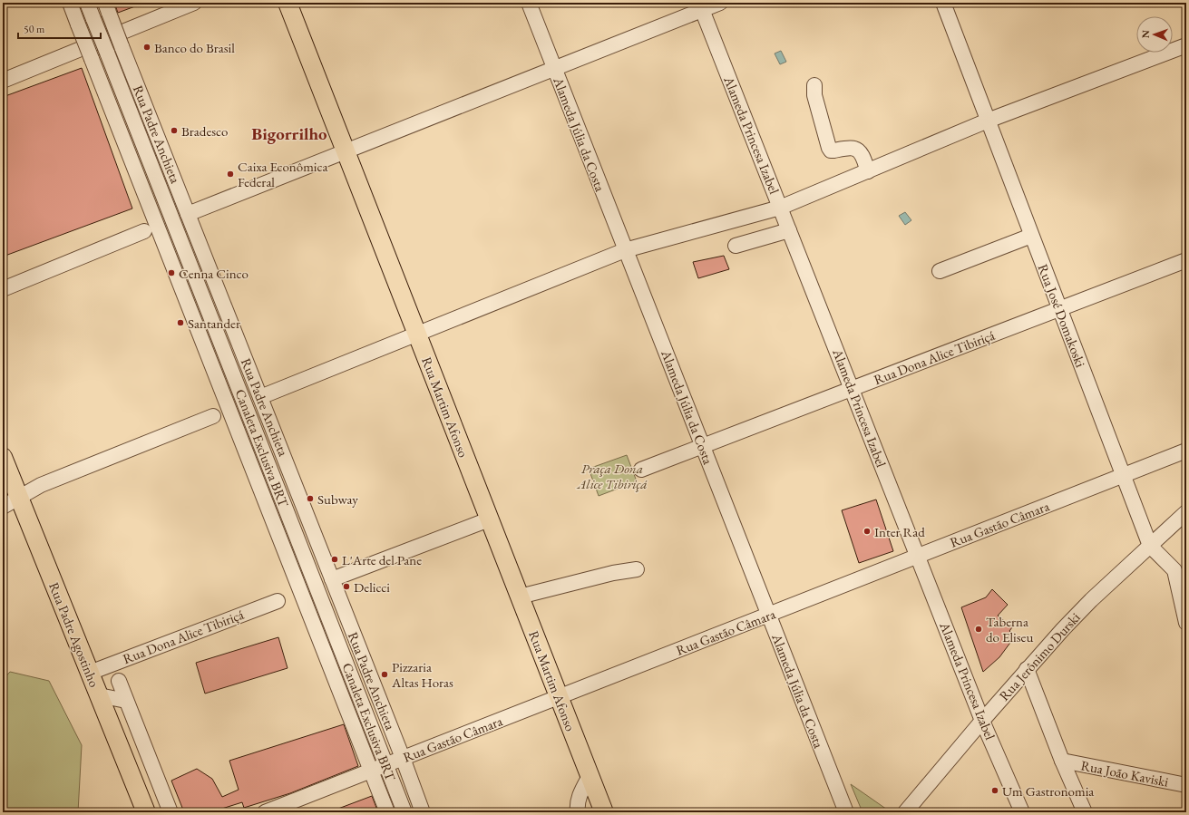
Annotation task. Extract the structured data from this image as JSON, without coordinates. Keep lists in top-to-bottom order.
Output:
{
  "streets": {
    "main road": ["Rua Martim Afonso", "Rua Padre Agostinho"],
    "street": [
      "Rua Padre Anchieta",
      "Alameda Júlia da Costa",
      "Alameda Princesa Izabel",
      "Rua José Domakoski",
      "Rua Dona Alice Tibiriçá",
      "Canaleta Exclusiva BRT",
      "Rua Gastão Câmara",
      "Rua Jerônimo Durski",
      "Rua João Kaviski"
    ]
  },
  "crossings": [
    ["Rua Padre Anchieta", "Rua Gastão Câmara"],
    ["Alameda Júlia da Costa", "Rua Dona Alice Tibiriçá"],
    ["Alameda Júlia da Costa", "Rua Gastão Câmara"],
    ["Alameda Princesa Izabel", "Rua Dona Alice Tibiriçá"],
    ["Alameda Princesa Izabel", "Rua Gastão Câmara"],
    ["Alameda Princesa Izabel", "Rua Jerônimo Durski"],
    ["Rua José Domakoski", "Rua Dona Alice Tibiriçá"],
    ["Rua José Domakoski", "Rua Gastão Câmara"],
    ["Rua José Domakoski", "Rua Jerônimo Durski"],
    ["Rua Dona Alice Tibiriçá", "Rua Padre Agostinho"],
    ["Rua Martim Afonso", "Rua Gastão Câmara"],
    ["Canaleta Exclusiva BRT", "Rua Gastão Câmara"]
  ],
  "districts": ["Bigorrilho"],
  "parks": ["Praça Dona Alice Tibiriçá"],
  "places": [
    "Banco do Brasil",
    "Bradesco",
    "Caixa Econômica Federal",
    "Cenna Cinco",
    "Santander",
    "Subway",
    "Inter Rad",
    "L'Arte del Pane",
    "Delicci",
    "Taberna do Eliseu",
    "Pizzaria Altas Horas",
    "Um Gastronomia"
  ],
  "scale_bar": "50 m",
  "north": "left"
}
